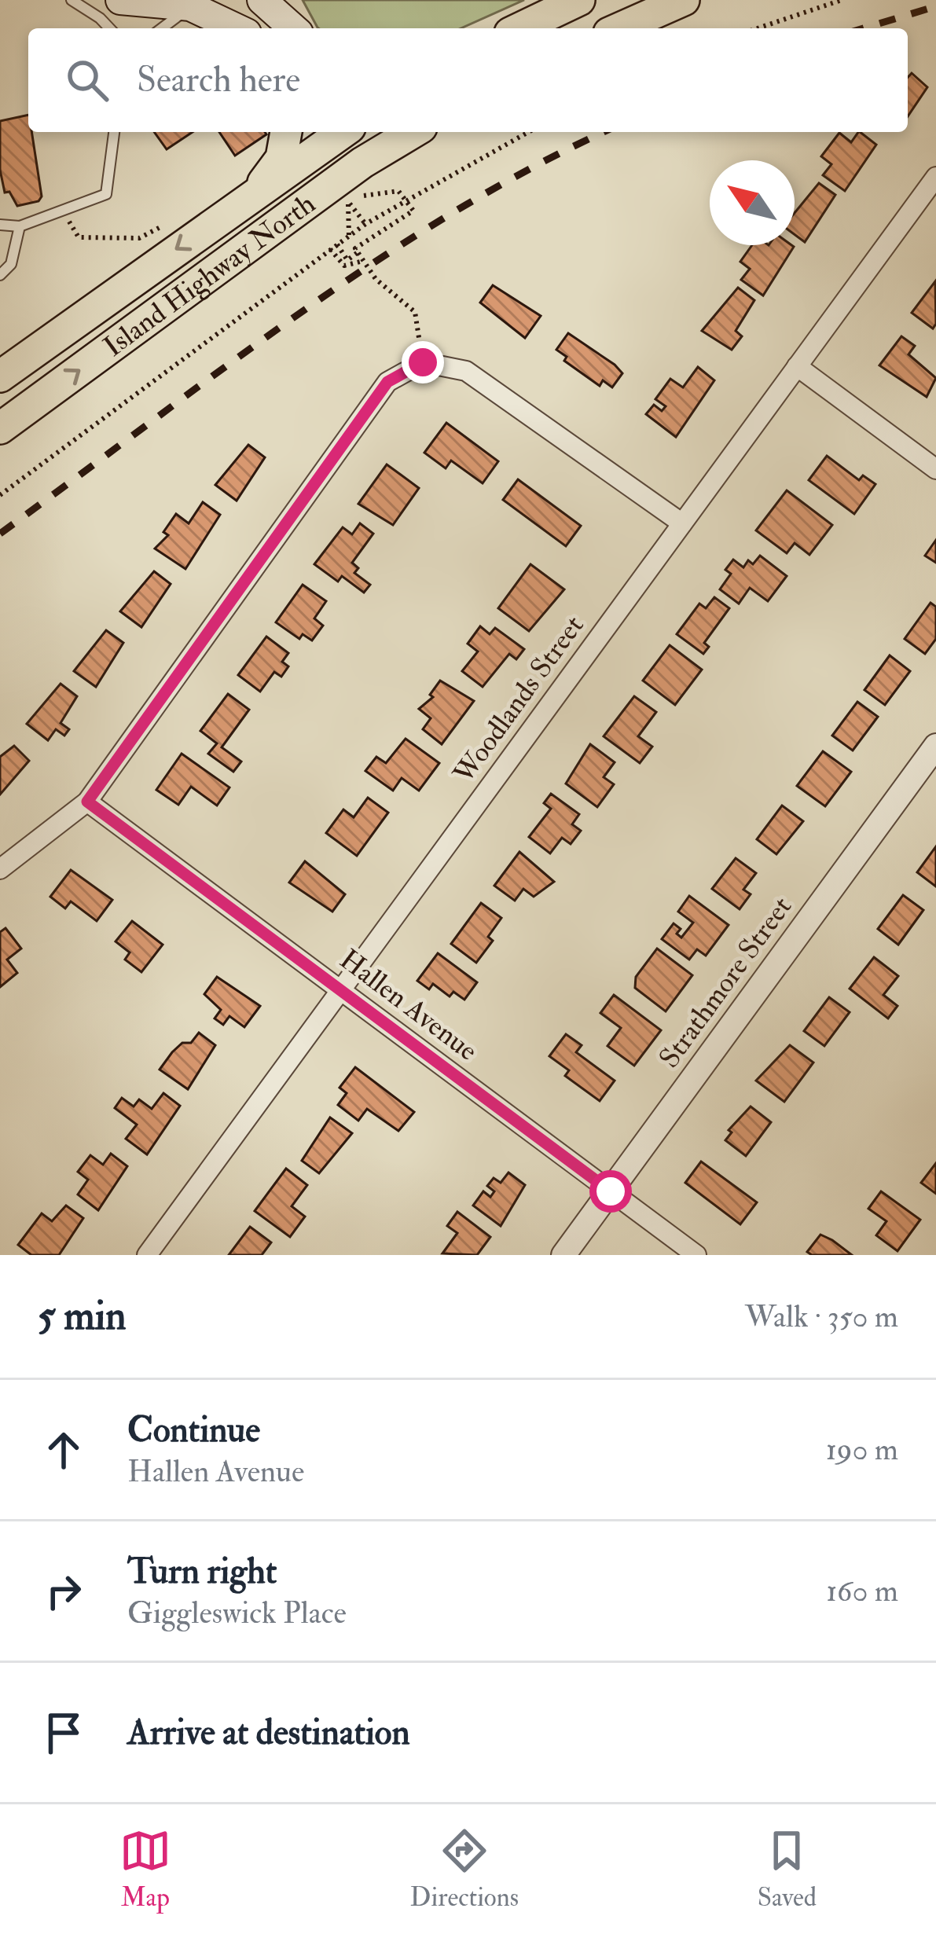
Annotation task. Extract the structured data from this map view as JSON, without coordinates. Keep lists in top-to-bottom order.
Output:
{
  "streets": {
    "main road": ["Island Highway North"],
    "street": ["Woodlands Street", "Strathmore Street", "Hallen Avenue"]
  },
  "crossings": [
    ["Woodlands Street", "Hallen Avenue"],
    ["Strathmore Street", "Hallen Avenue"]
  ],
  "north": "top left",
  "page": {
    "search": "Search here",
    "heading": ["5 min", "Walk · 350 m"],
    "list": [
      ["Continue", "Hallen Avenue", "190 m"],
      ["Turn right", "Giggleswick Place", "160 m"],
      "Arrive at destination"
    ],
    "nav": ["Map", "Directions", "Saved"]
  }
}
